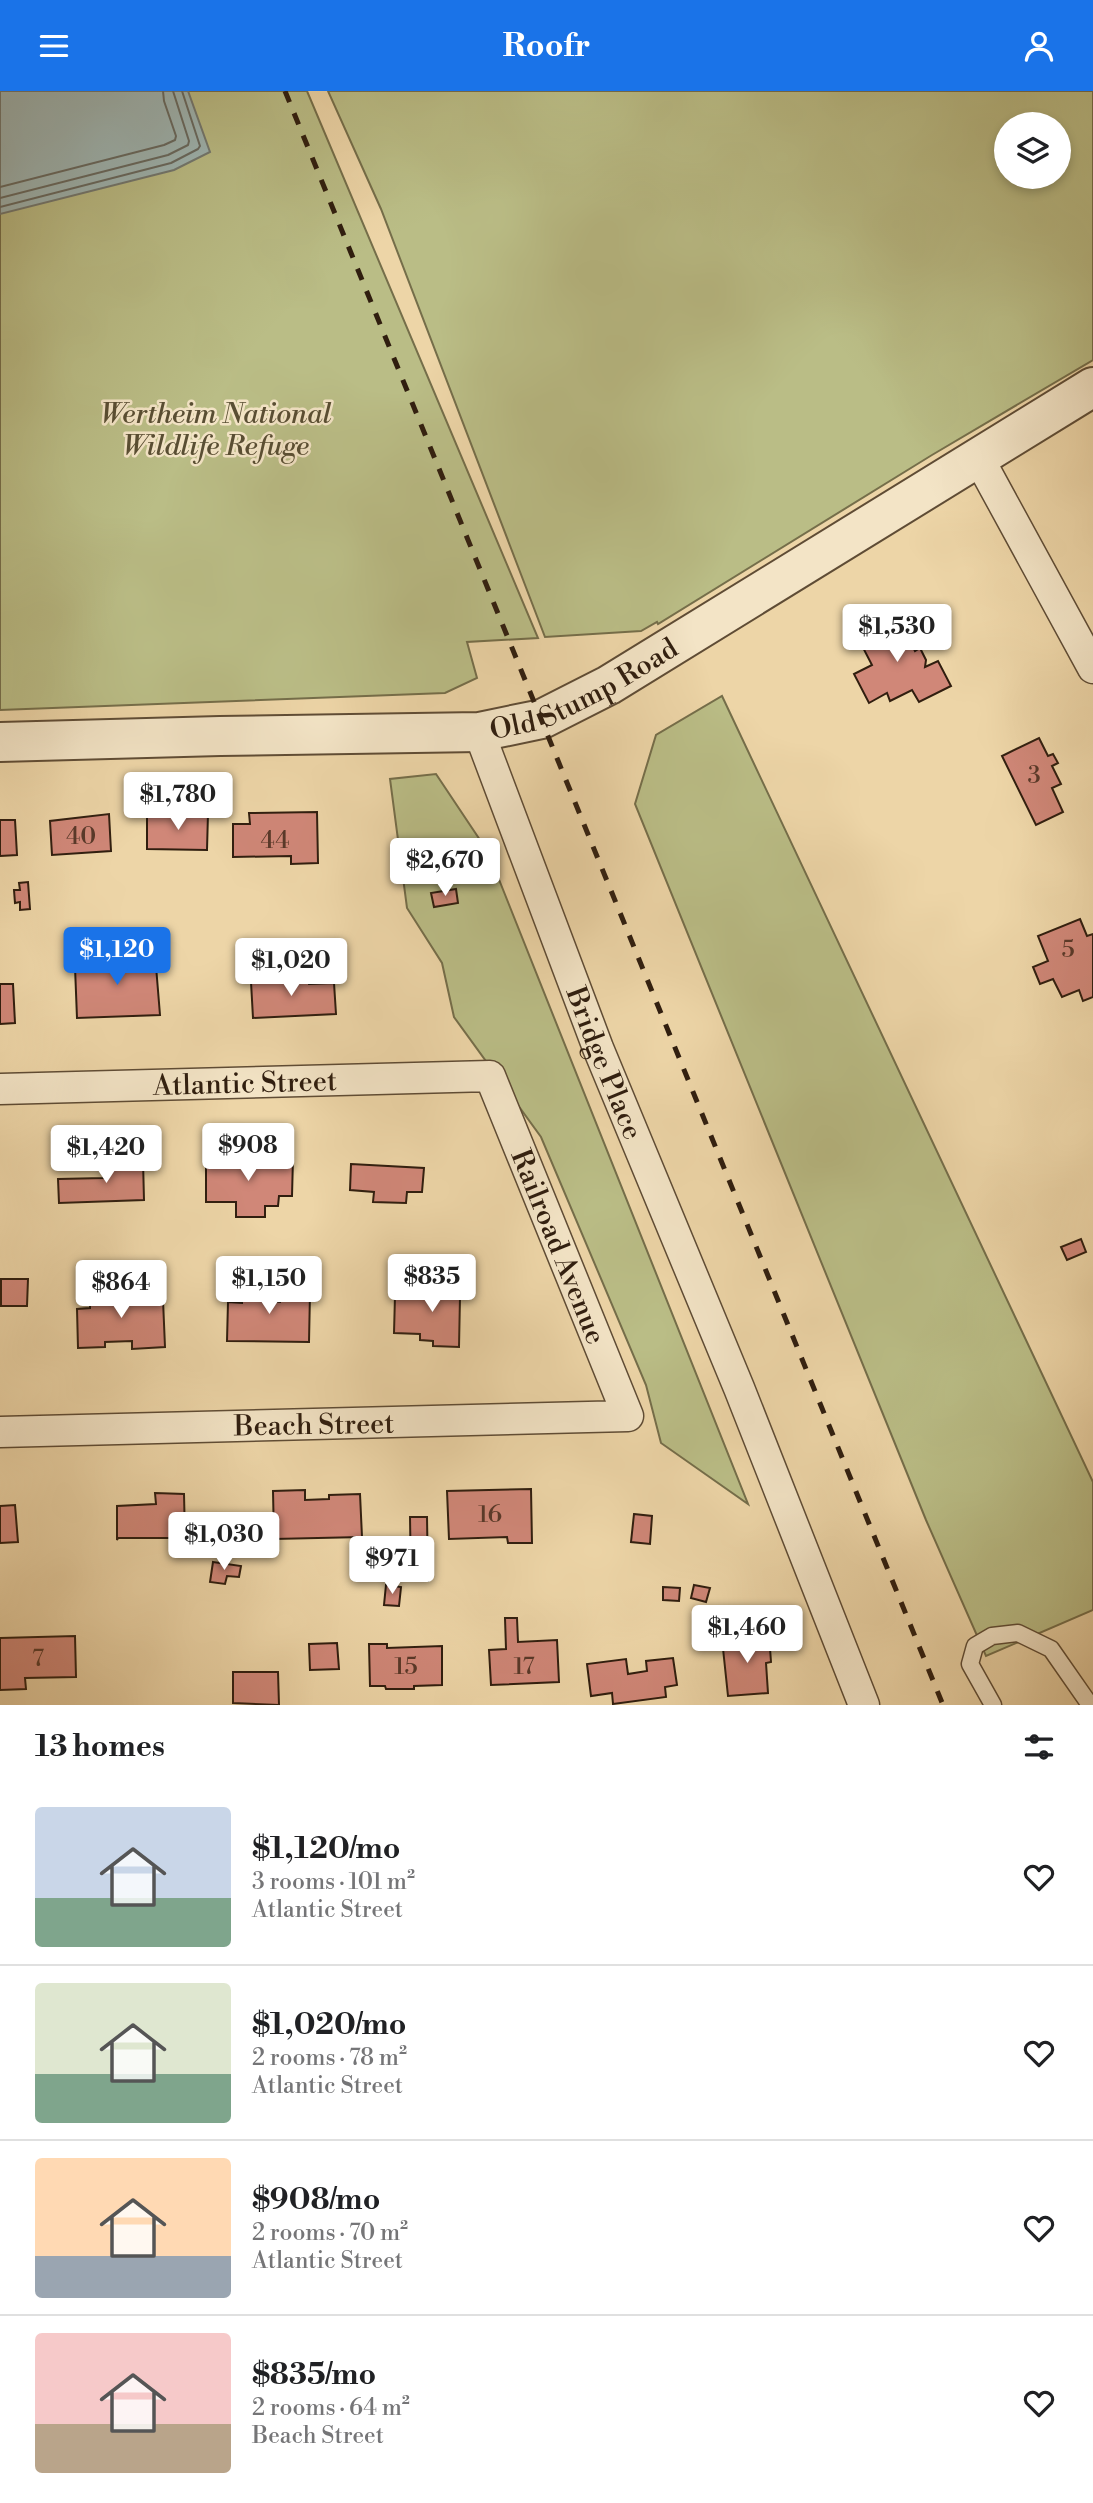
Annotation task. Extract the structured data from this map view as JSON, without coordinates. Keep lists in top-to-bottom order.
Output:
{
  "streets": {
    "street": [
      "Old Stump Road",
      "Bridge Place",
      "Atlantic Street",
      "Railroad Avenue",
      "Beach Street"
    ]
  },
  "crossings": [
    ["Old Stump Road", "Bridge Place"],
    ["Atlantic Street", "Railroad Avenue"],
    ["Railroad Avenue", "Beach Street"]
  ],
  "parks": ["Wertheim National Wildlife Refuge"],
  "house_numbers": [
    "3",
    "40",
    "44",
    "5",
    "16",
    "7",
    "15",
    "17"
  ],
  "page": {
    "header": "Roofr",
    "price": [
      "$1,530",
      "$1,780",
      "$2,670",
      "$1,120",
      "$1,020",
      "$908",
      "$1,420",
      "$835",
      "$1,150",
      "$864",
      "$1,030",
      "$971",
      "$1,460"
    ],
    "heading": "13 homes",
    "list": [
      {
        "name": "$1,120/mo",
        "note": "3 rooms · 101 m² · Atlantic Street"
      },
      {
        "name": "$1,020/mo",
        "note": "2 rooms · 78 m² · Atlantic Street"
      },
      {
        "name": "$908/mo",
        "note": "2 rooms · 70 m² · Atlantic Street"
      },
      {
        "name": "$835/mo",
        "note": "2 rooms · 64 m² · Beach Street"
      }
    ]
  }
}
